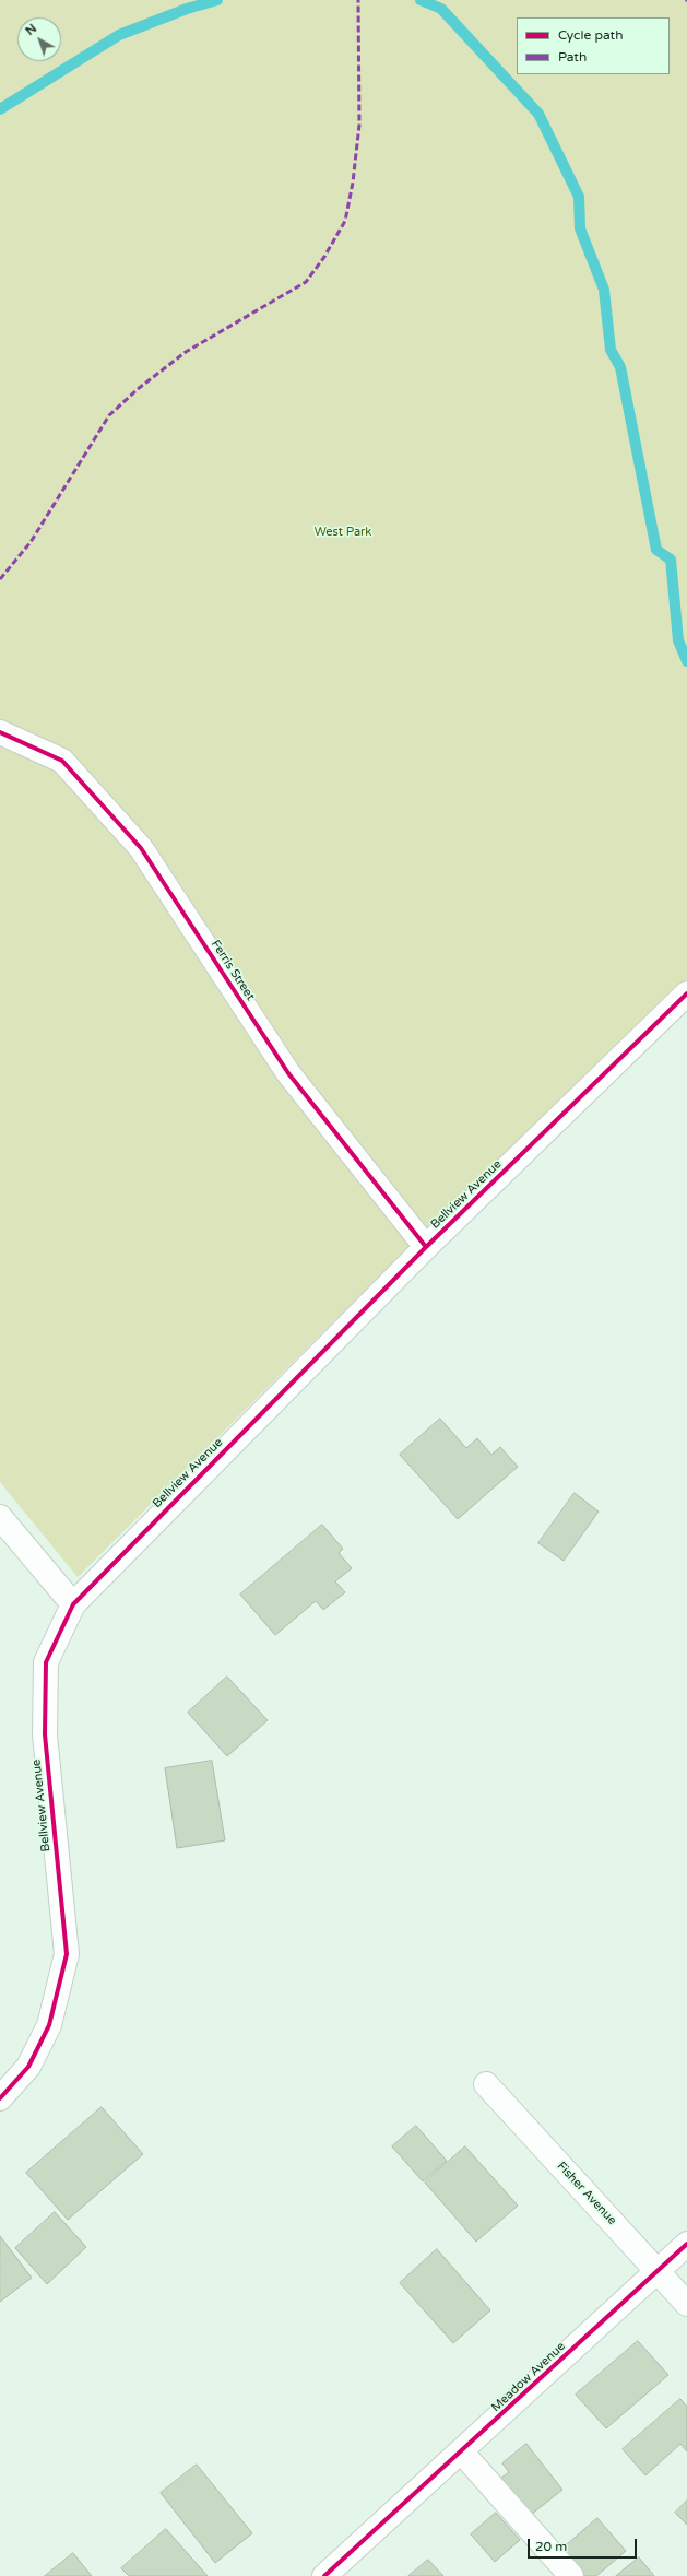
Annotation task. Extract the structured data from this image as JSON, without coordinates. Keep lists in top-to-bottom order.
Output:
{
  "streets": {
    "street": [
      "Ferris Street",
      "Bellview Avenue",
      "Fisher Avenue",
      "Meadow Avenue"
    ]
  },
  "crossings": [
    ["Ferris Street", "Bellview Avenue"],
    ["Fisher Avenue", "Meadow Avenue"]
  ],
  "parks": ["West Park"],
  "legend": ["Cycle path", "Path"],
  "scale_bar": "20 m",
  "north": "top left"
}
